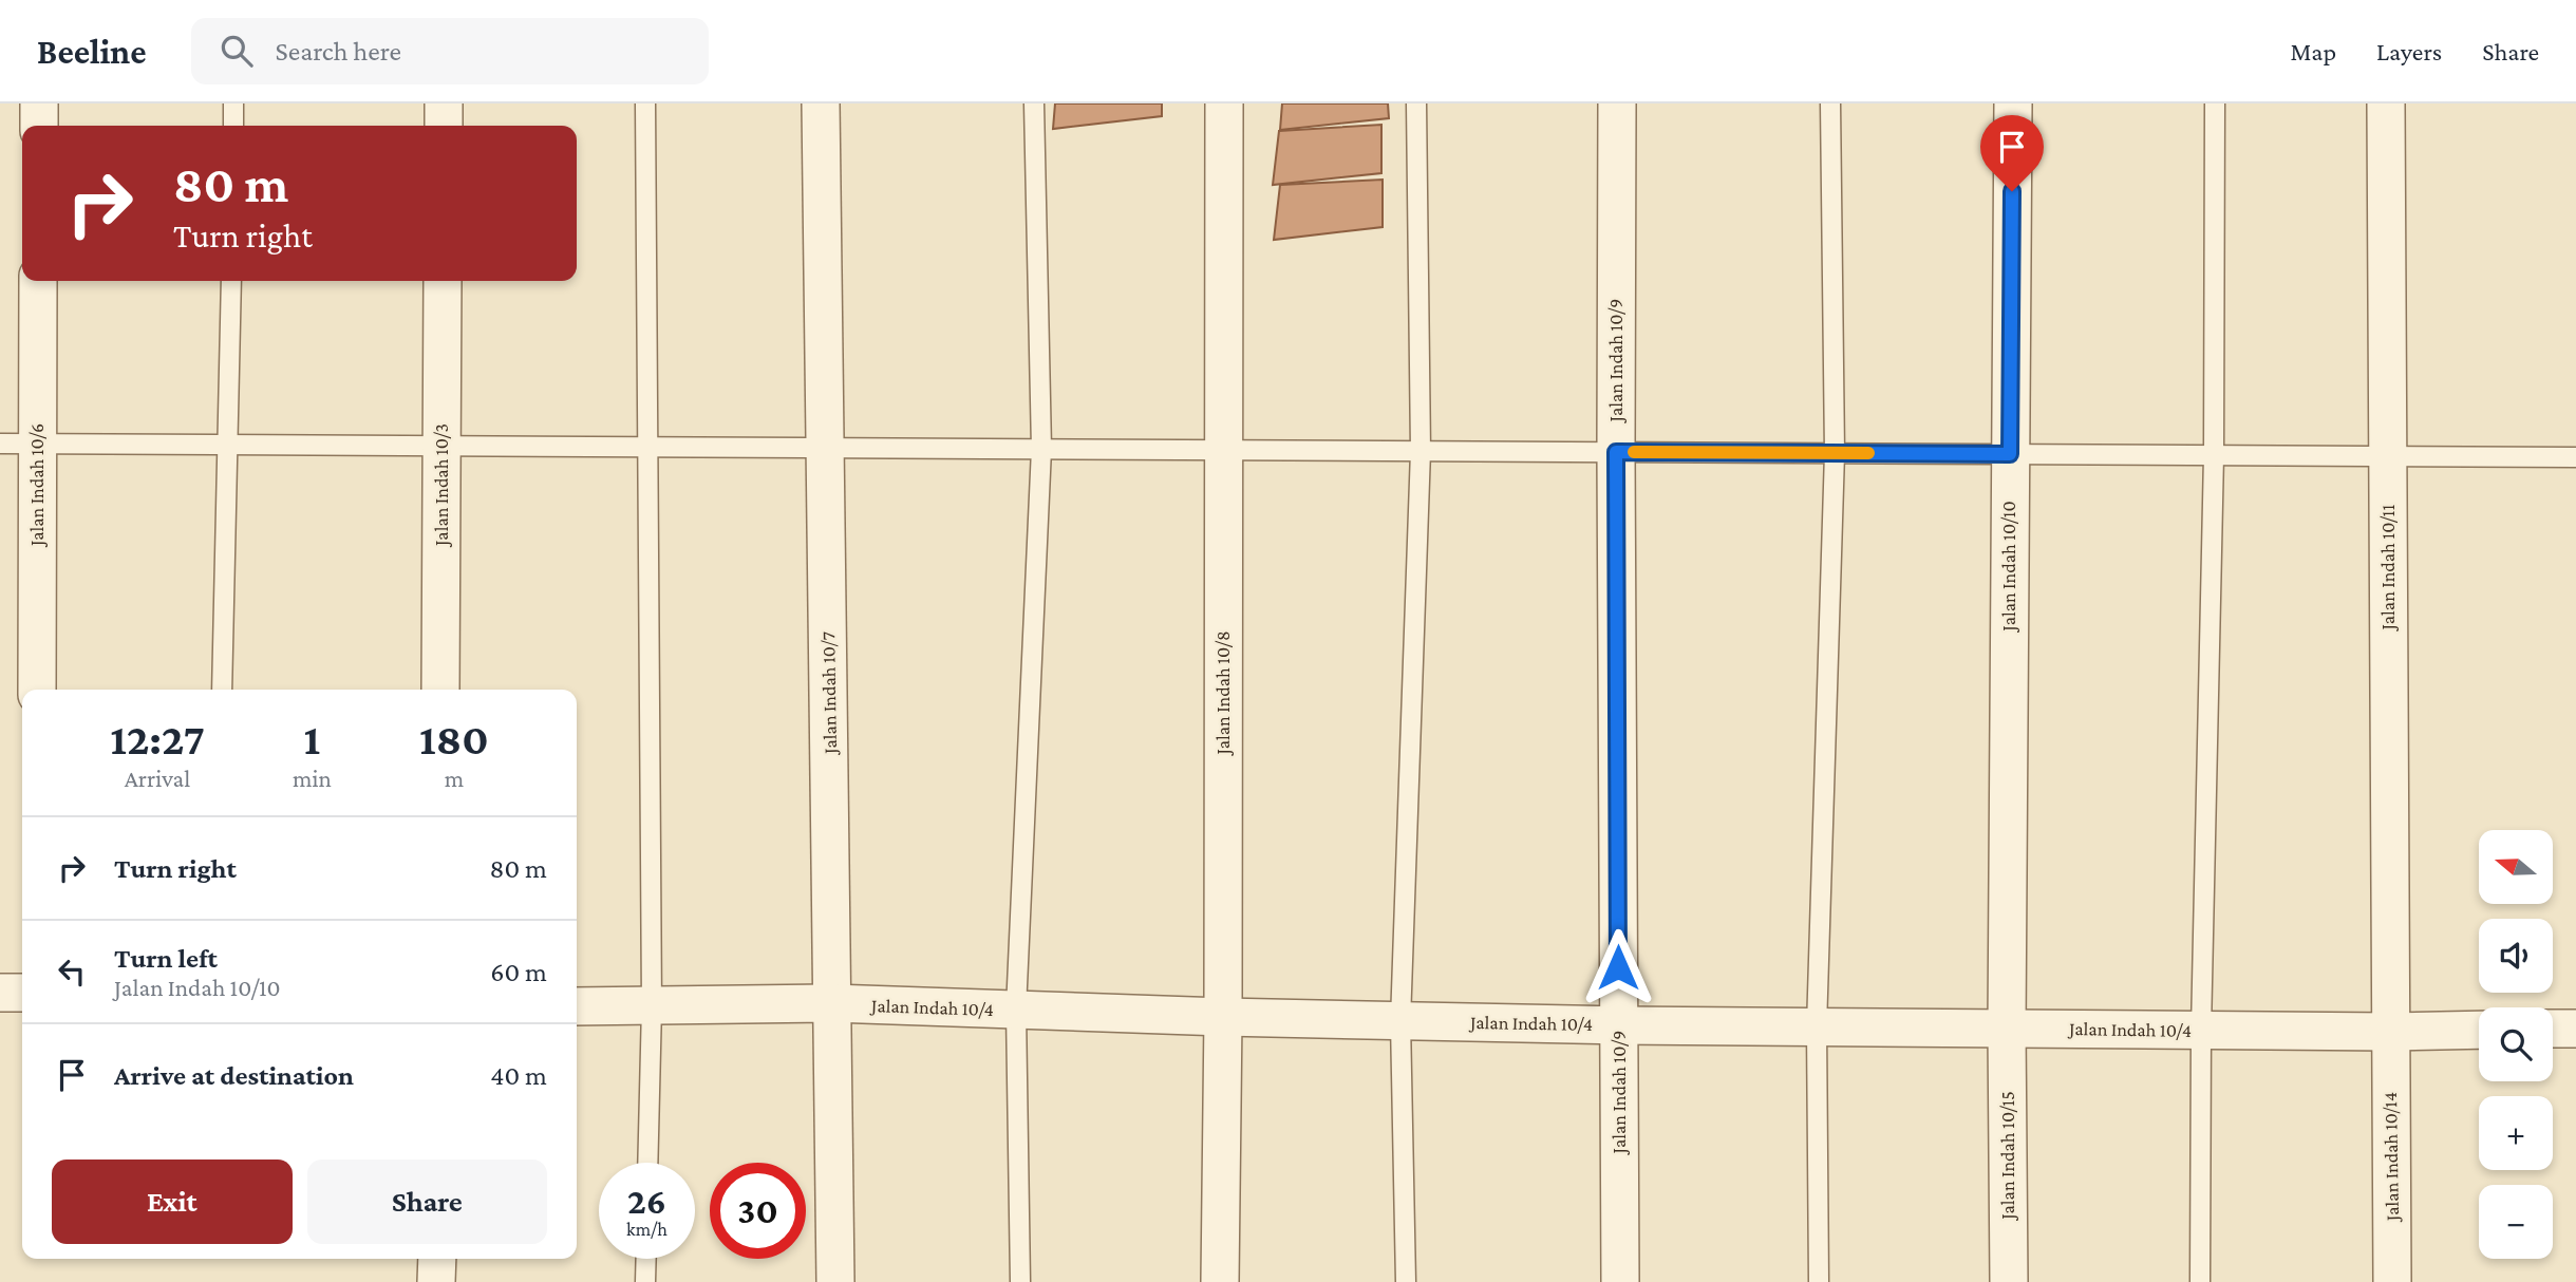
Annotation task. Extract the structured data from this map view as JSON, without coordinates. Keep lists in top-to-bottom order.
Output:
{
  "streets": {
    "street": [
      "Jalan Indah 10/9",
      "Jalan Indah 10/6",
      "Jalan Indah 10/3",
      "Jalan Indah 10/10",
      "Jalan Indah 10/11",
      "Jalan Indah 10/7",
      "Jalan Indah 10/8",
      "Jalan Indah 10/4",
      "Jalan Indah 10/15",
      "Jalan Indah 10/14"
    ]
  },
  "crossings": [
    ["Jalan Indah 10/9", "Jalan Indah 10/4"],
    ["Jalan Indah 10/10", "Jalan Indah 10/4"],
    ["Jalan Indah 10/10", "Jalan Indah 10/15"],
    ["Jalan Indah 10/11", "Jalan Indah 10/4"],
    ["Jalan Indah 10/11", "Jalan Indah 10/14"],
    ["Jalan Indah 10/7", "Jalan Indah 10/4"],
    ["Jalan Indah 10/8", "Jalan Indah 10/4"],
    ["Jalan Indah 10/4", "Jalan Indah 10/15"],
    ["Jalan Indah 10/4", "Jalan Indah 10/14"]
  ],
  "north": "left",
  "page": {
    "header": "Beeline",
    "search": "Search here",
    "nav": ["Map", "Layers", "Share"],
    "turn": ["80 m", "Turn right"],
    "eta": [
      "12:27",
      "Arrival",
      "1",
      "min",
      "180",
      "m"
    ],
    "list": [
      {
        "name": "Turn right",
        "value": "80 m"
      },
      {
        "name": "Turn left",
        "note": "Jalan Indah 10/10",
        "value": "60 m"
      },
      {
        "name": "Arrive at destination",
        "value": "40 m"
      }
    ],
    "map_buttons": ["+", "−"],
    "buttons": ["Exit", "Share"],
    "speed": "26 km/h",
    "limit": "30"
  }
}
